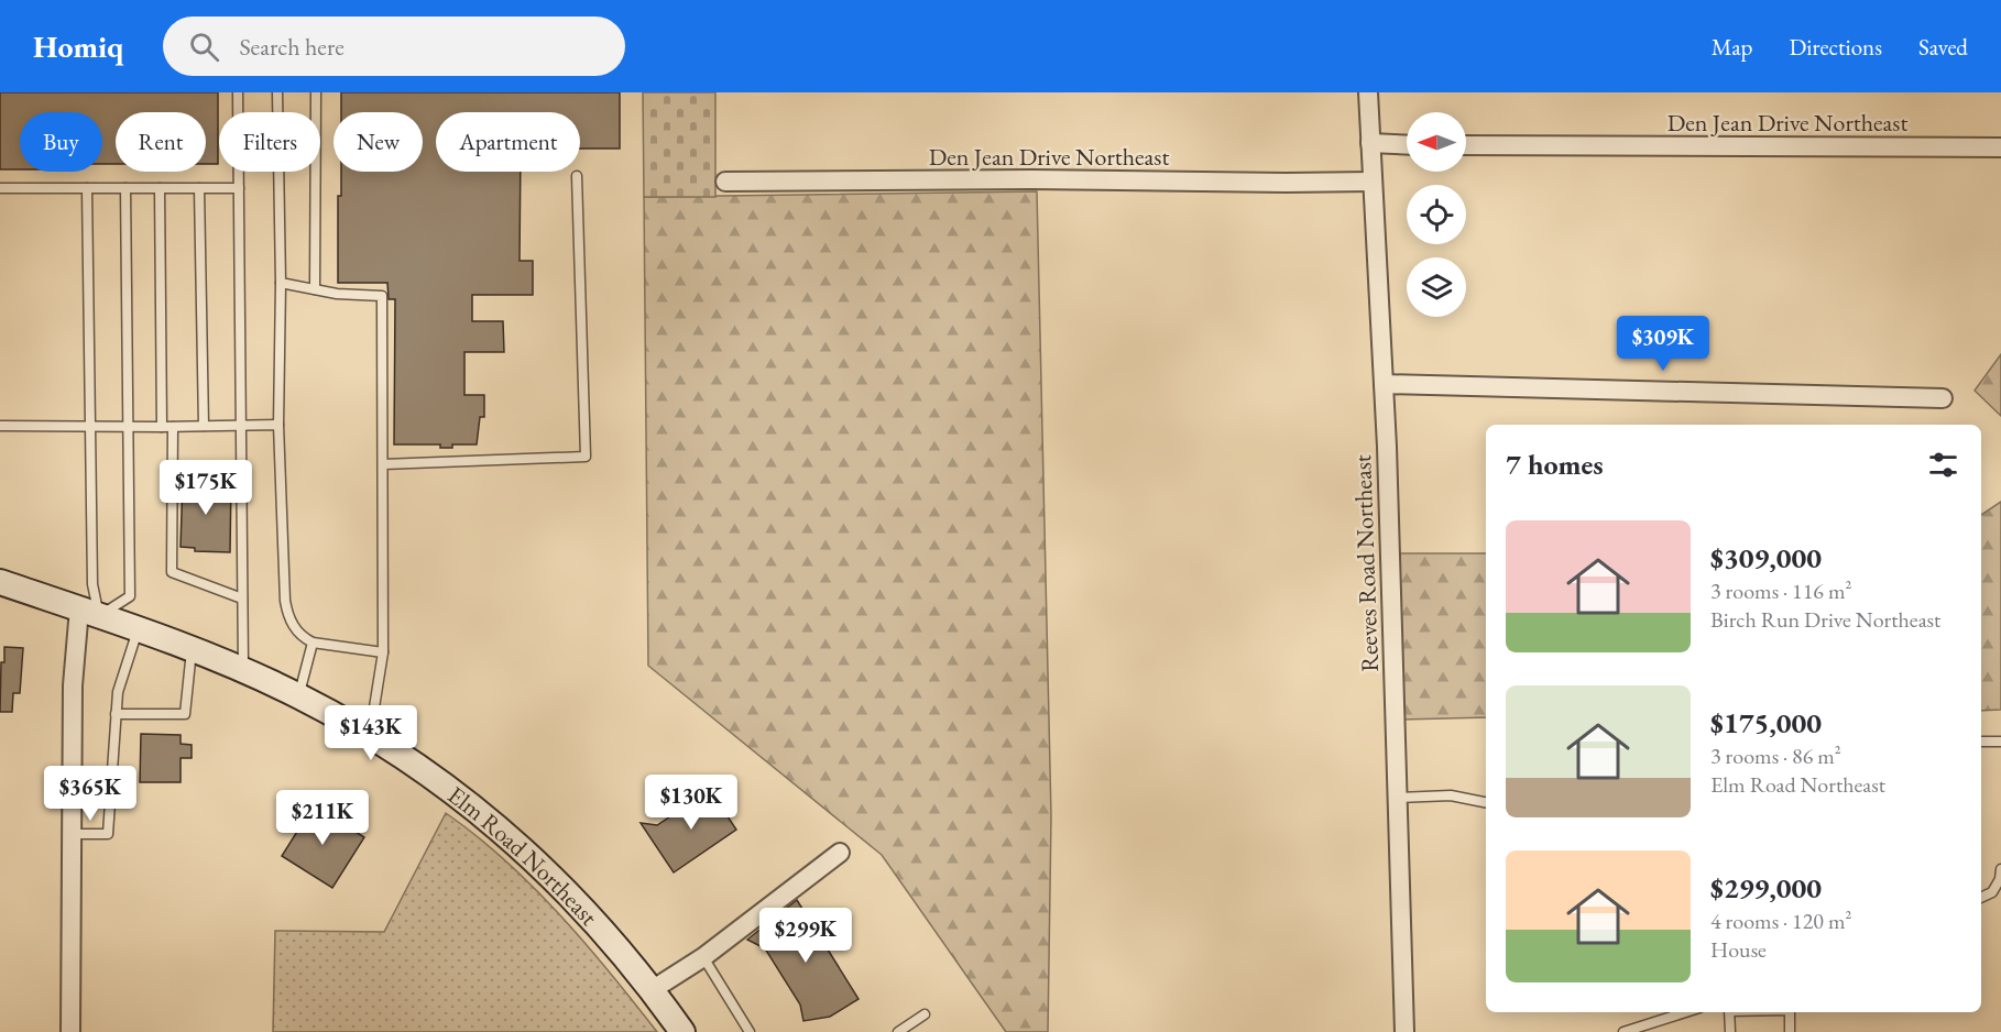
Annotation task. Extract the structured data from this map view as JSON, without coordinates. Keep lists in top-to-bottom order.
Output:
{
  "streets": {
    "main road": ["Elm Road Northeast"],
    "street": ["Den Jean Drive Northeast", "Reeves Road Northeast"]
  },
  "crossings": [
    ["Den Jean Drive Northeast", "Reeves Road Northeast"]
  ],
  "north": "left",
  "page": {
    "header": "Homiq",
    "search": "Search here",
    "nav": ["Map", "Directions", "Saved"],
    "chip": [
      "Buy",
      "Rent",
      "Filters",
      "New",
      "Apartment"
    ],
    "price": [
      "$309K",
      "$175K",
      "$143K",
      "$365K",
      "$130K",
      "$211K",
      "$299K"
    ],
    "heading": "7 homes",
    "list": [
      {
        "name": "$309,000",
        "note": "3 rooms · 116 m² · Birch Run Drive Northeast"
      },
      {
        "name": "$175,000",
        "note": "3 rooms · 86 m² · Elm Road Northeast"
      },
      {
        "name": "$299,000",
        "note": "4 rooms · 120 m² · House"
      }
    ]
  }
}
